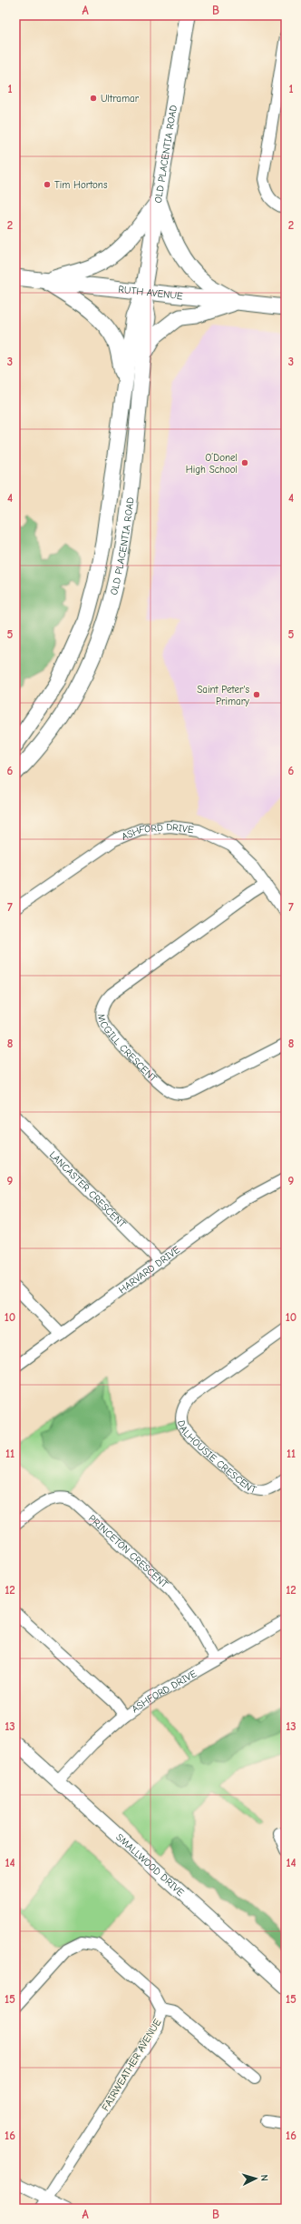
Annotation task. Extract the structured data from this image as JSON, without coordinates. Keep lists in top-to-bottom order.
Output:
{
  "streets": {
    "main road": ["OLD PLACENTIA ROAD", "RUTH AVENUE"],
    "street": [
      "ASHFORD DRIVE",
      "MCGILL CRESCENT",
      "LANCASTER CRESCENT",
      "HARVARD DRIVE",
      "DALHOUSIE CRESCENT",
      "PRINCETON CRESCENT",
      "SMALLWOOD DRIVE",
      "FAIRWEATHER AVENUE"
    ]
  },
  "crossings": [
    ["OLD PLACENTIA ROAD", "RUTH AVENUE"],
    ["ASHFORD DRIVE", "MCGILL CRESCENT"],
    ["ASHFORD DRIVE", "PRINCETON CRESCENT"],
    ["ASHFORD DRIVE", "SMALLWOOD DRIVE"],
    ["LANCASTER CRESCENT", "HARVARD DRIVE"]
  ],
  "places": [
    "Ultramar",
    "Tim Hortons",
    "O’Donel High School",
    "Saint Peter's Primary"
  ],
  "north": "right",
  "grid": {
    "columns": ["A", "B"],
    "rows": [
      "1",
      "2",
      "3",
      "4",
      "5",
      "6",
      "7",
      "8",
      "9",
      "10",
      "11",
      "12",
      "13",
      "14",
      "15",
      "16"
    ]
  }
}
